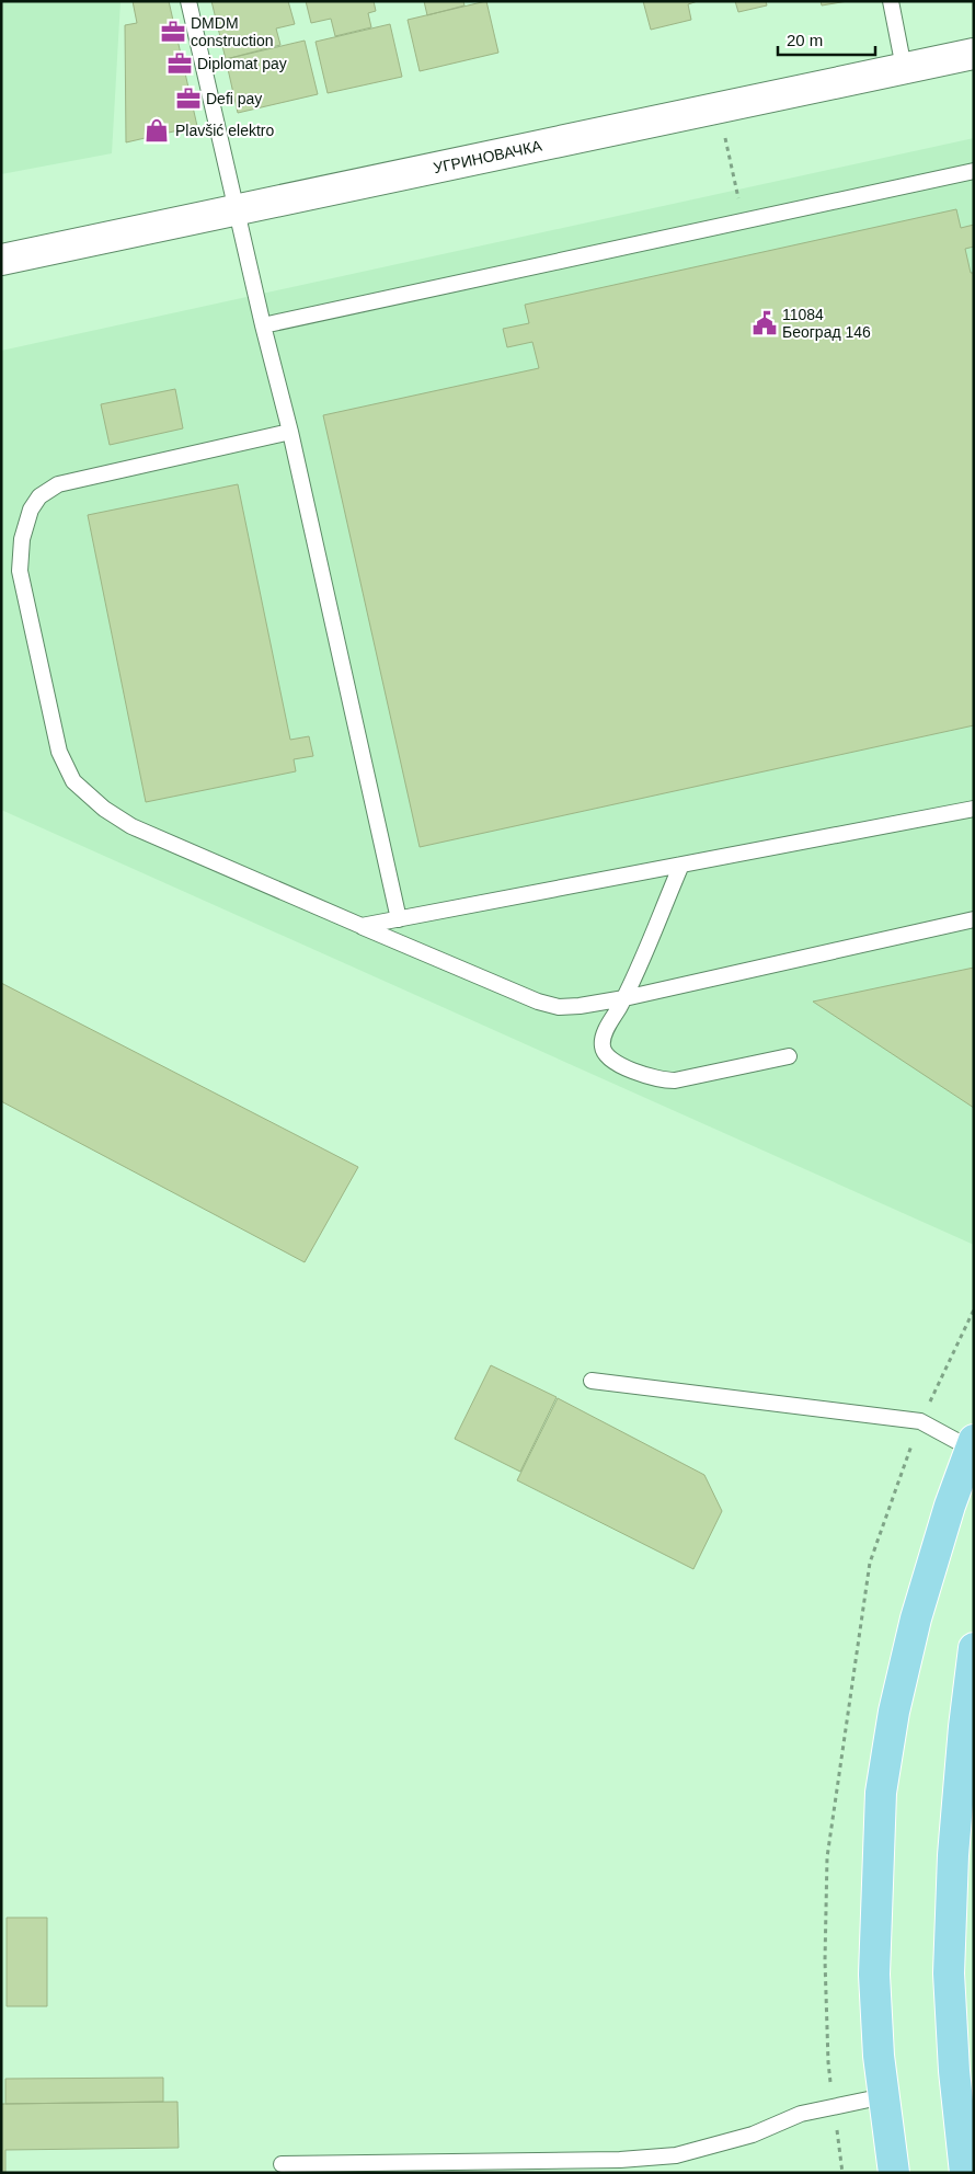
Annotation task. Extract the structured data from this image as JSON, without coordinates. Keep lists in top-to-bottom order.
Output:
{
  "streets": {
    "main road": ["УГРИНОВАЧКА"]
  },
  "places": {
    "office": ["DMDM construction", "Diplomat pay", "Defi pay"],
    "shop": ["Plavšić elektro"],
    "public building": ["11084 Београд 146"]
  },
  "scale_bar": "20 m"
}
